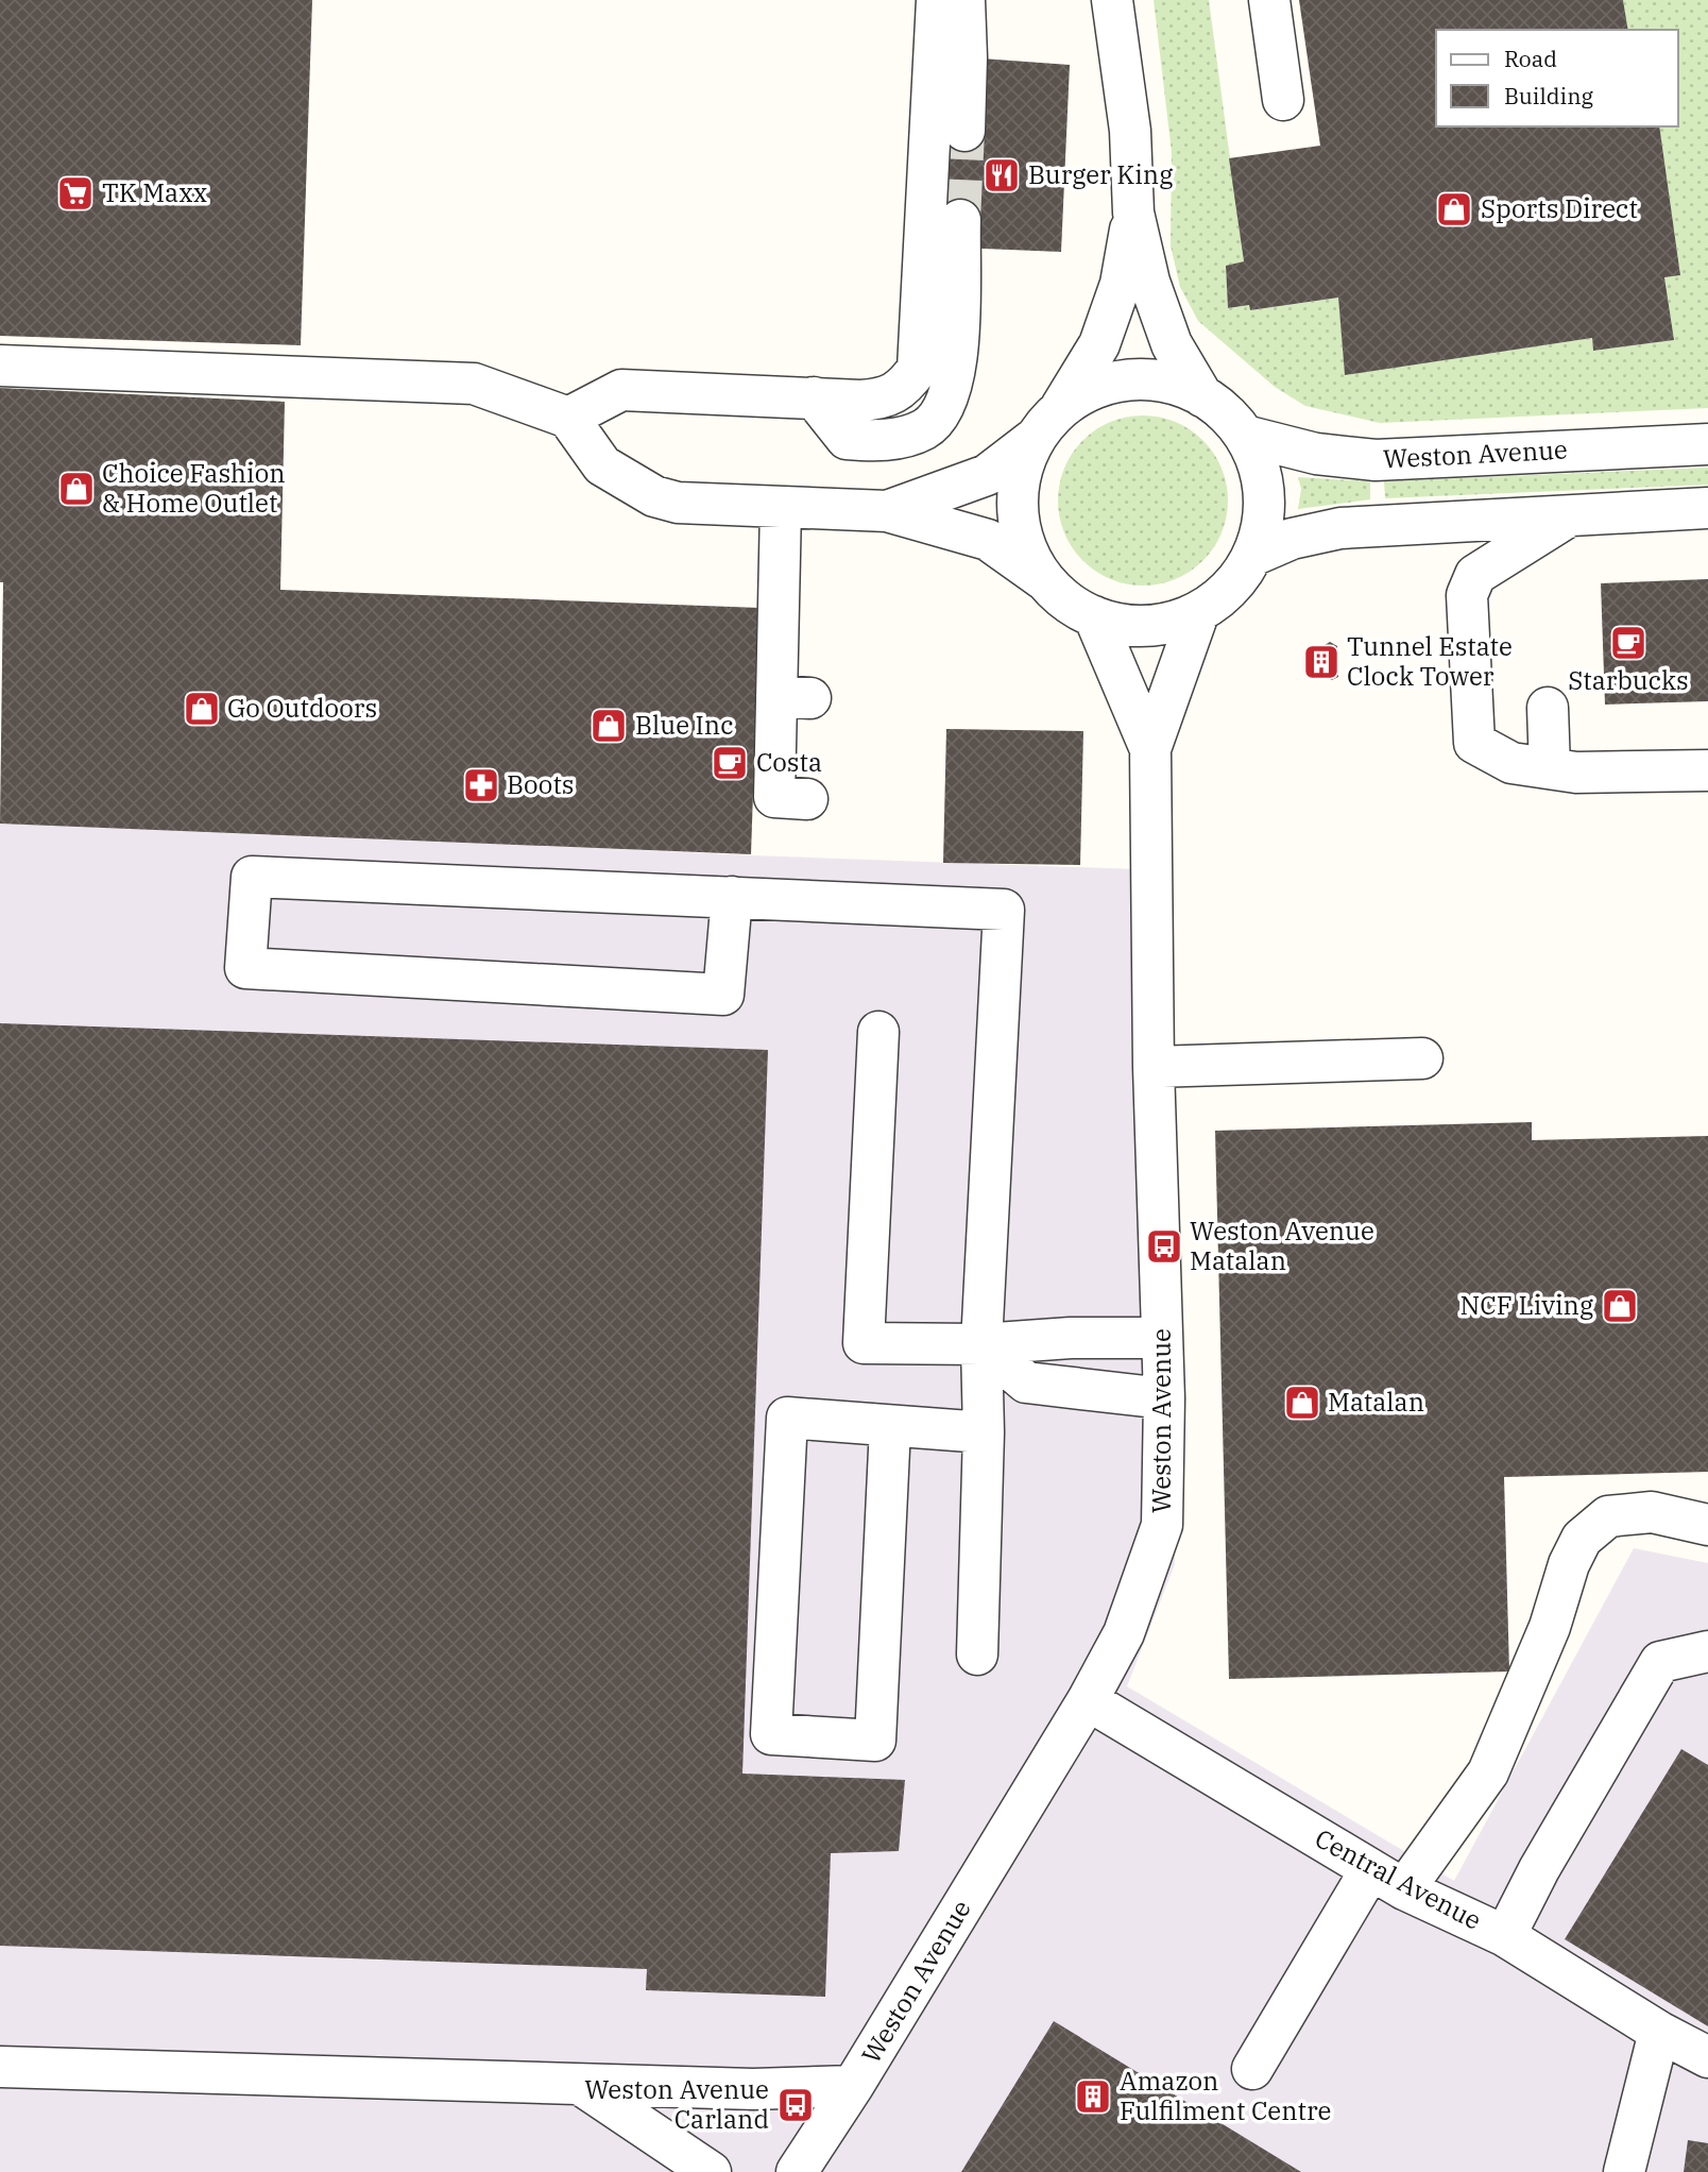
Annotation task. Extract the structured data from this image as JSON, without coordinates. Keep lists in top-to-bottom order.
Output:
{
  "streets": {
    "street": ["Weston Avenue", "Central Avenue"]
  },
  "crossings": [
    ["Weston Avenue", "Central Avenue"]
  ],
  "places": {
    "restaurant": ["Burger King"],
    "supermarket": ["TK Maxx"],
    "shop": [
      "Sports Direct",
      "Choice Fashion & Home Outlet",
      "Go Outdoors",
      "Blue Inc",
      "NCF Living",
      "Matalan"
    ],
    "cafe": ["Starbucks", "Costa"],
    "building": ["Tunnel Estate Clock Tower", "Amazon Fulfilment Centre"],
    "pharmacy": ["Boots"],
    "bus stop": ["Weston Avenue Matalan", "Weston Avenue Carland"]
  },
  "legend": ["Road", "Building"]
}
